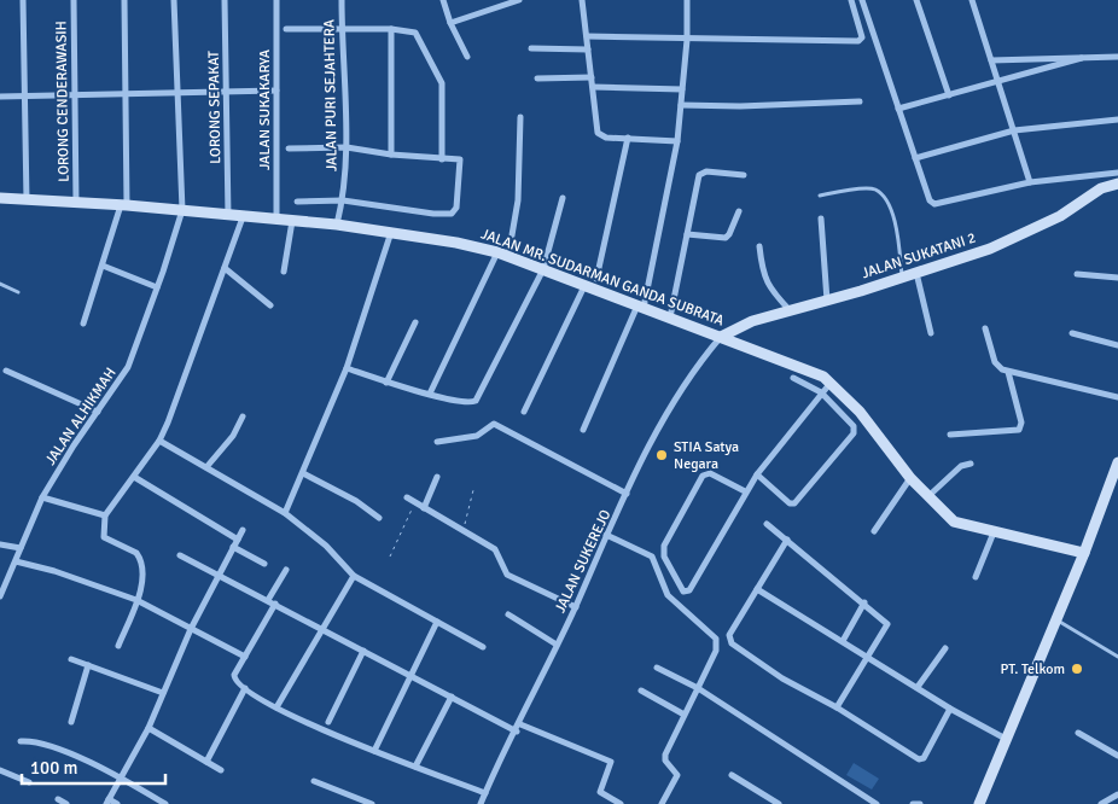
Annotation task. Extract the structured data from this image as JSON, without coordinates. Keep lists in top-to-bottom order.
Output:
{
  "streets": {
    "street": [
      "JALAN PURI SEJAHTERA",
      "LORONG CENDERAWASIH",
      "LORONG SEPAKAT",
      "JALAN SUKAKARYA",
      "JALAN SUKATANI 2",
      "JALAN MR. SUDARMAN GANDA SUBRATA",
      "JALAN ALHIKMAH",
      "JALAN SUKEREJO"
    ]
  },
  "crossings": [
    ["JALAN PURI SEJAHTERA", "JALAN MR. SUDARMAN GANDA SUBRATA"],
    ["LORONG CENDERAWASIH", "JALAN MR. SUDARMAN GANDA SUBRATA"],
    ["LORONG SEPAKAT", "JALAN MR. SUDARMAN GANDA SUBRATA"],
    ["JALAN SUKAKARYA", "JALAN MR. SUDARMAN GANDA SUBRATA"],
    ["JALAN SUKATANI 2", "JALAN MR. SUDARMAN GANDA SUBRATA"],
    ["JALAN SUKATANI 2", "JALAN SUKEREJO"],
    ["JALAN MR. SUDARMAN GANDA SUBRATA", "JALAN ALHIKMAH"],
    ["JALAN MR. SUDARMAN GANDA SUBRATA", "JALAN SUKEREJO"]
  ],
  "places": ["STIA Satya Negara", "PT. Telkom"],
  "scale_bar": "100 m"
}
